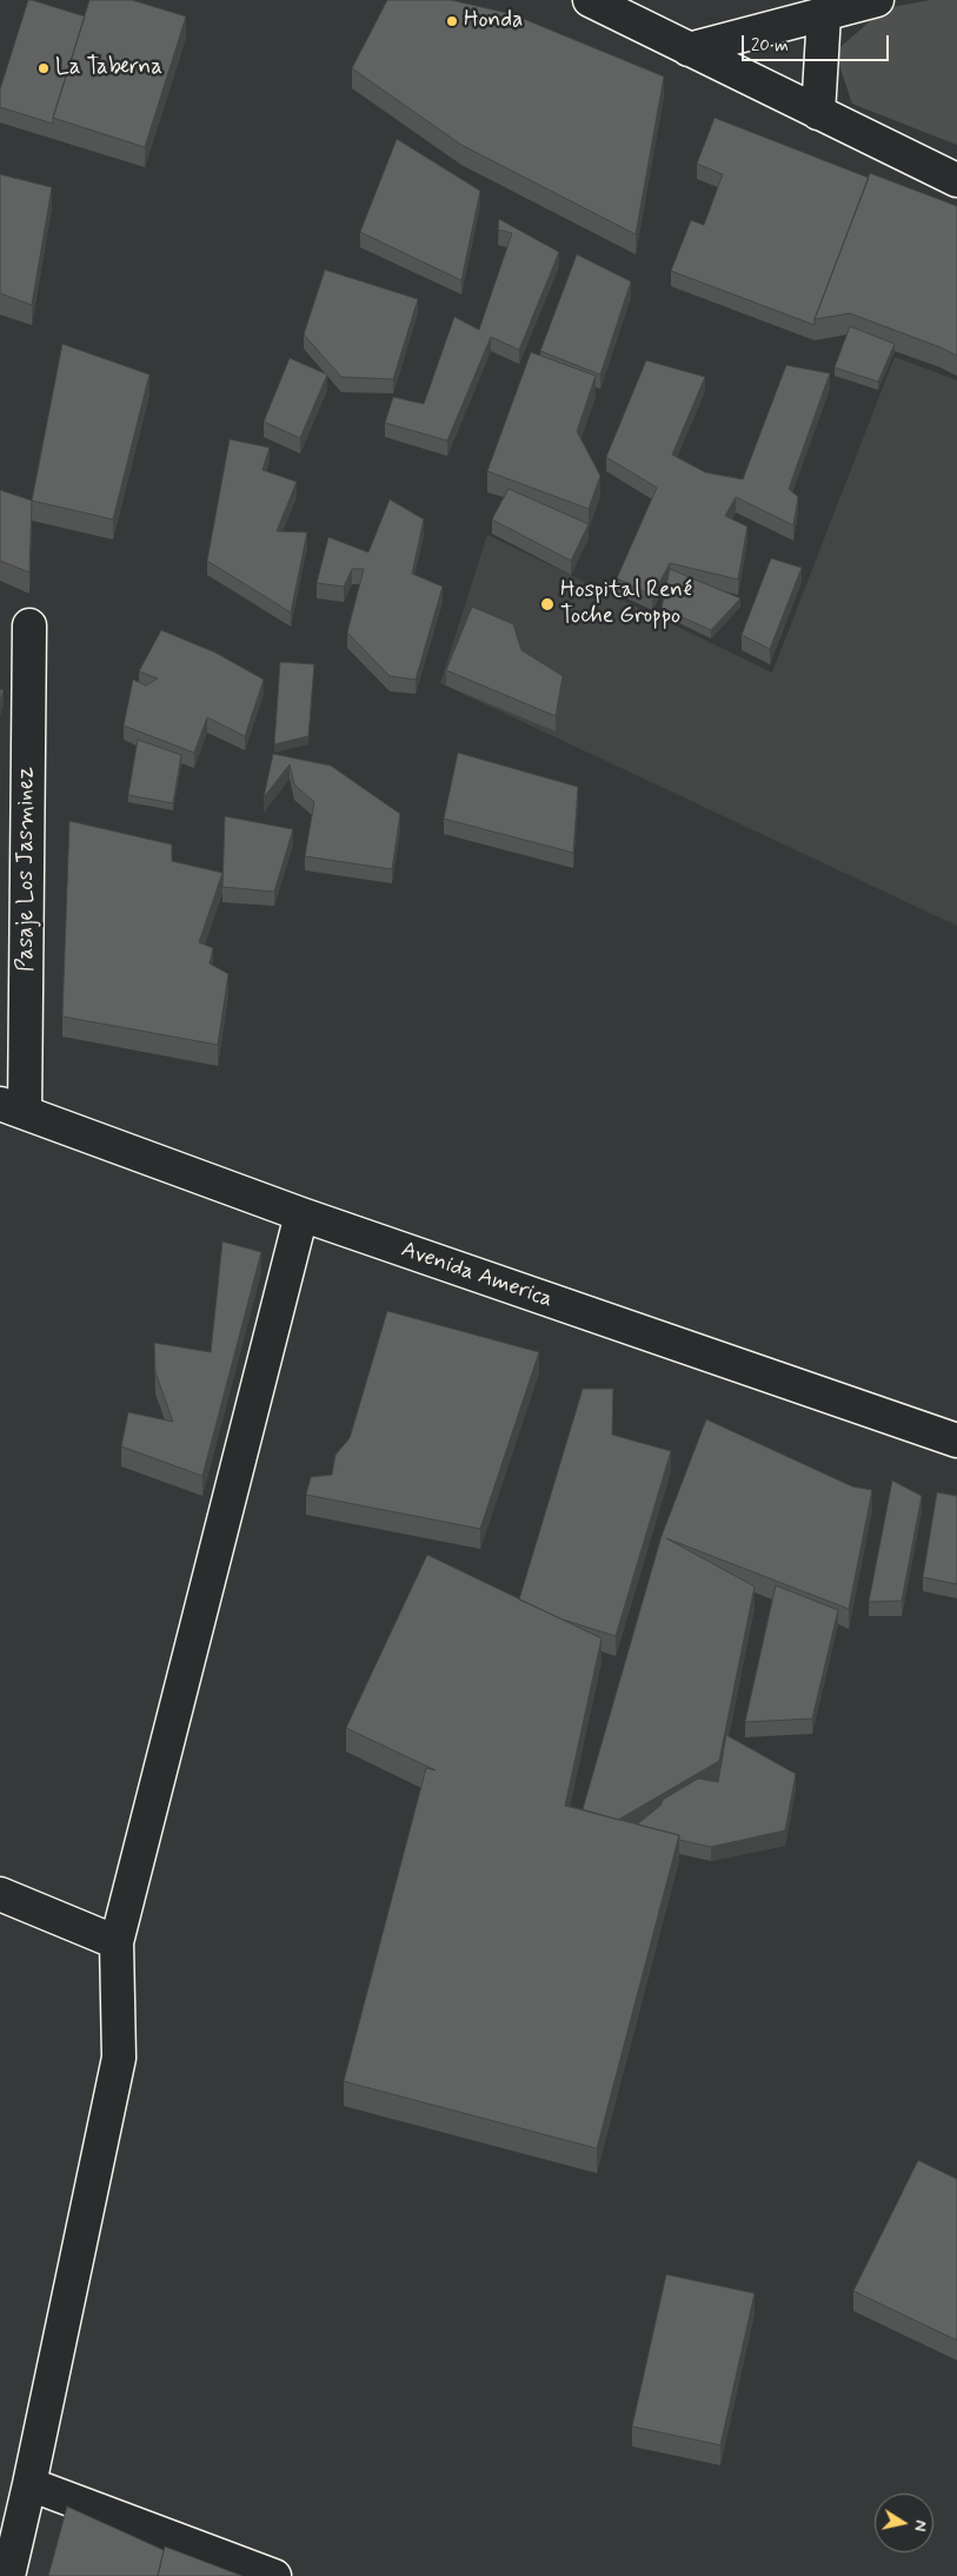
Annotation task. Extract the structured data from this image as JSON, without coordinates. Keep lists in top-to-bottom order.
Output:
{
  "streets": {
    "street": ["Pasaje Los Jasminez", "Avenida America"]
  },
  "crossings": [
    ["Pasaje Los Jasminez", "Avenida America"]
  ],
  "places": ["Honda", "La Taberna", "Hospital René Toche Groppo"],
  "scale_bar": "20 m",
  "north": "right"
}
